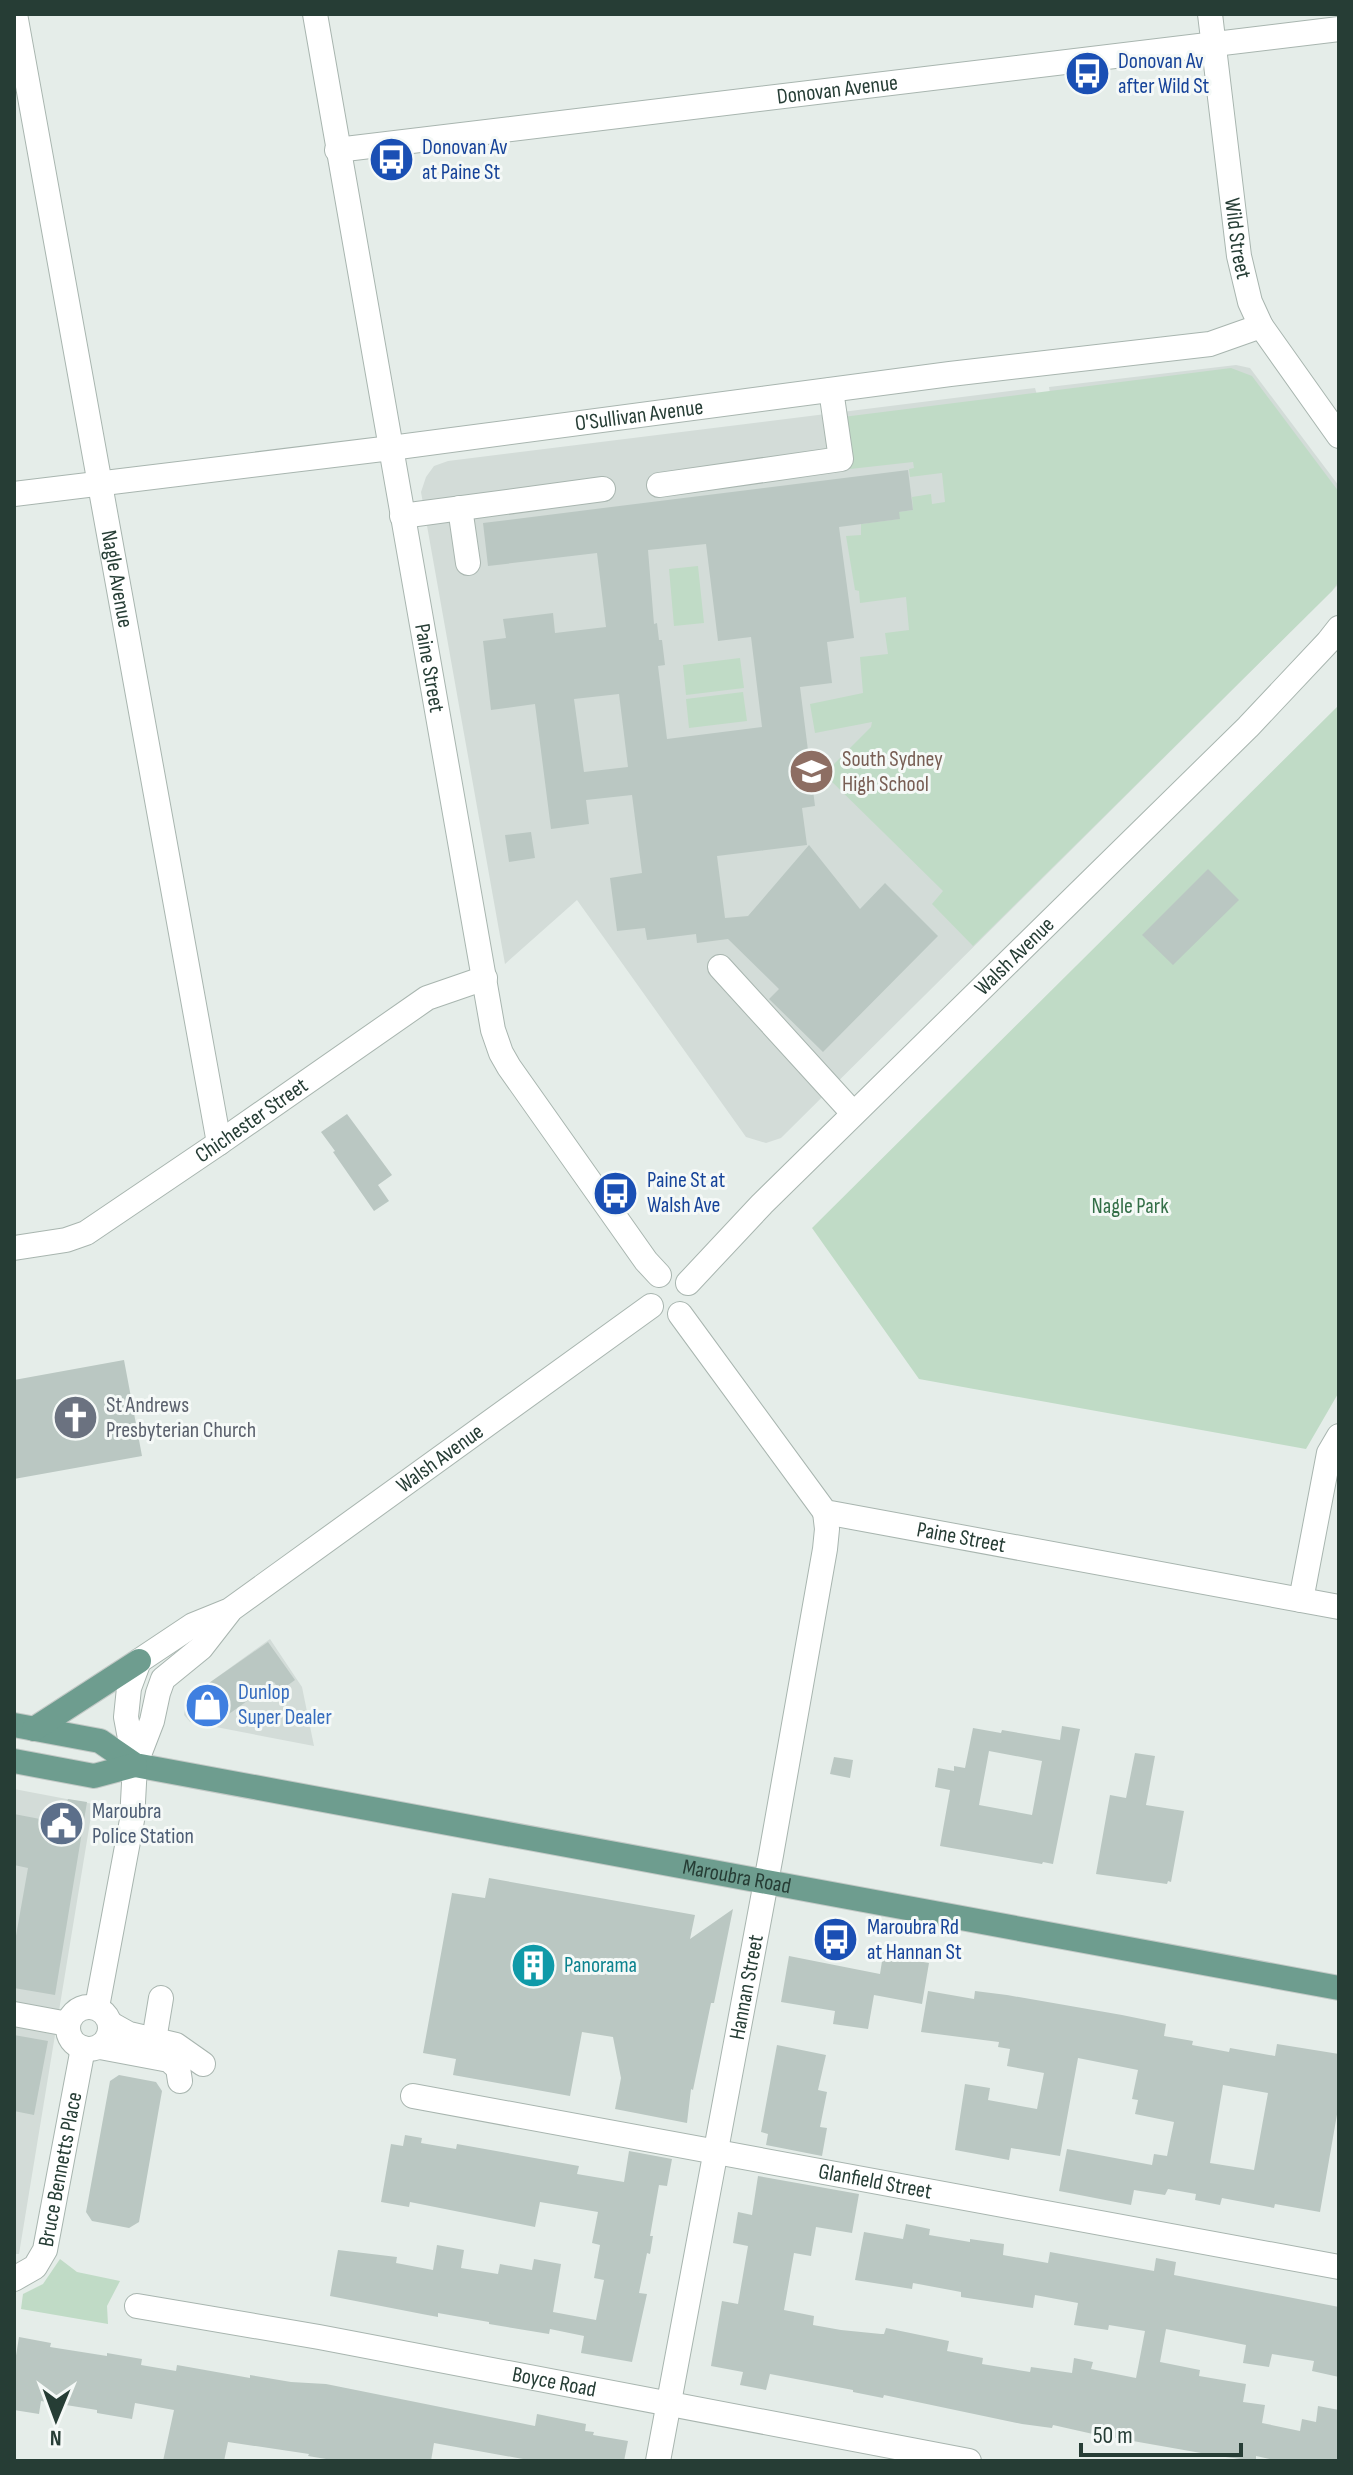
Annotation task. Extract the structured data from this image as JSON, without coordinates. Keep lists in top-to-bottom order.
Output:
{
  "streets": {
    "main road": ["Maroubra Road"],
    "street": [
      "Donovan Avenue",
      "Wild Street",
      "O'Sullivan Avenue",
      "Nagle Avenue",
      "Paine Street",
      "Walsh Avenue",
      "Chichester Street",
      "Hannan Street",
      "Bruce Bennetts Place",
      "Glanfield Street",
      "Boyce Road"
    ]
  },
  "crossings": [
    ["Donovan Avenue", "Wild Street"],
    ["Donovan Avenue", "Paine Street"],
    ["Wild Street", "O'Sullivan Avenue"],
    ["O'Sullivan Avenue", "Nagle Avenue"],
    ["O'Sullivan Avenue", "Paine Street"],
    ["Nagle Avenue", "Chichester Street"],
    ["Paine Street", "Walsh Avenue"],
    ["Paine Street", "Chichester Street"],
    ["Paine Street", "Hannan Street"],
    ["Walsh Avenue", "Maroubra Road"],
    ["Maroubra Road", "Hannan Street"],
    ["Hannan Street", "Glanfield Street"],
    ["Hannan Street", "Boyce Road"]
  ],
  "parks": ["Nagle Park"],
  "places": {
    "bus stop": [
      "Donovan Av after Wild St",
      "Donovan Av at Paine St",
      "Paine St at Walsh Ave",
      "Maroubra Rd at Hannan St"
    ],
    "school or university": ["South Sydney High School"],
    "church": ["St Andrews Presbyterian Church"],
    "shop": ["Dunlop Super Dealer"],
    "public building": ["Maroubra Police Station"],
    "building": ["Panorama"]
  },
  "scale_bar": "50 m",
  "north": "bottom"
}
